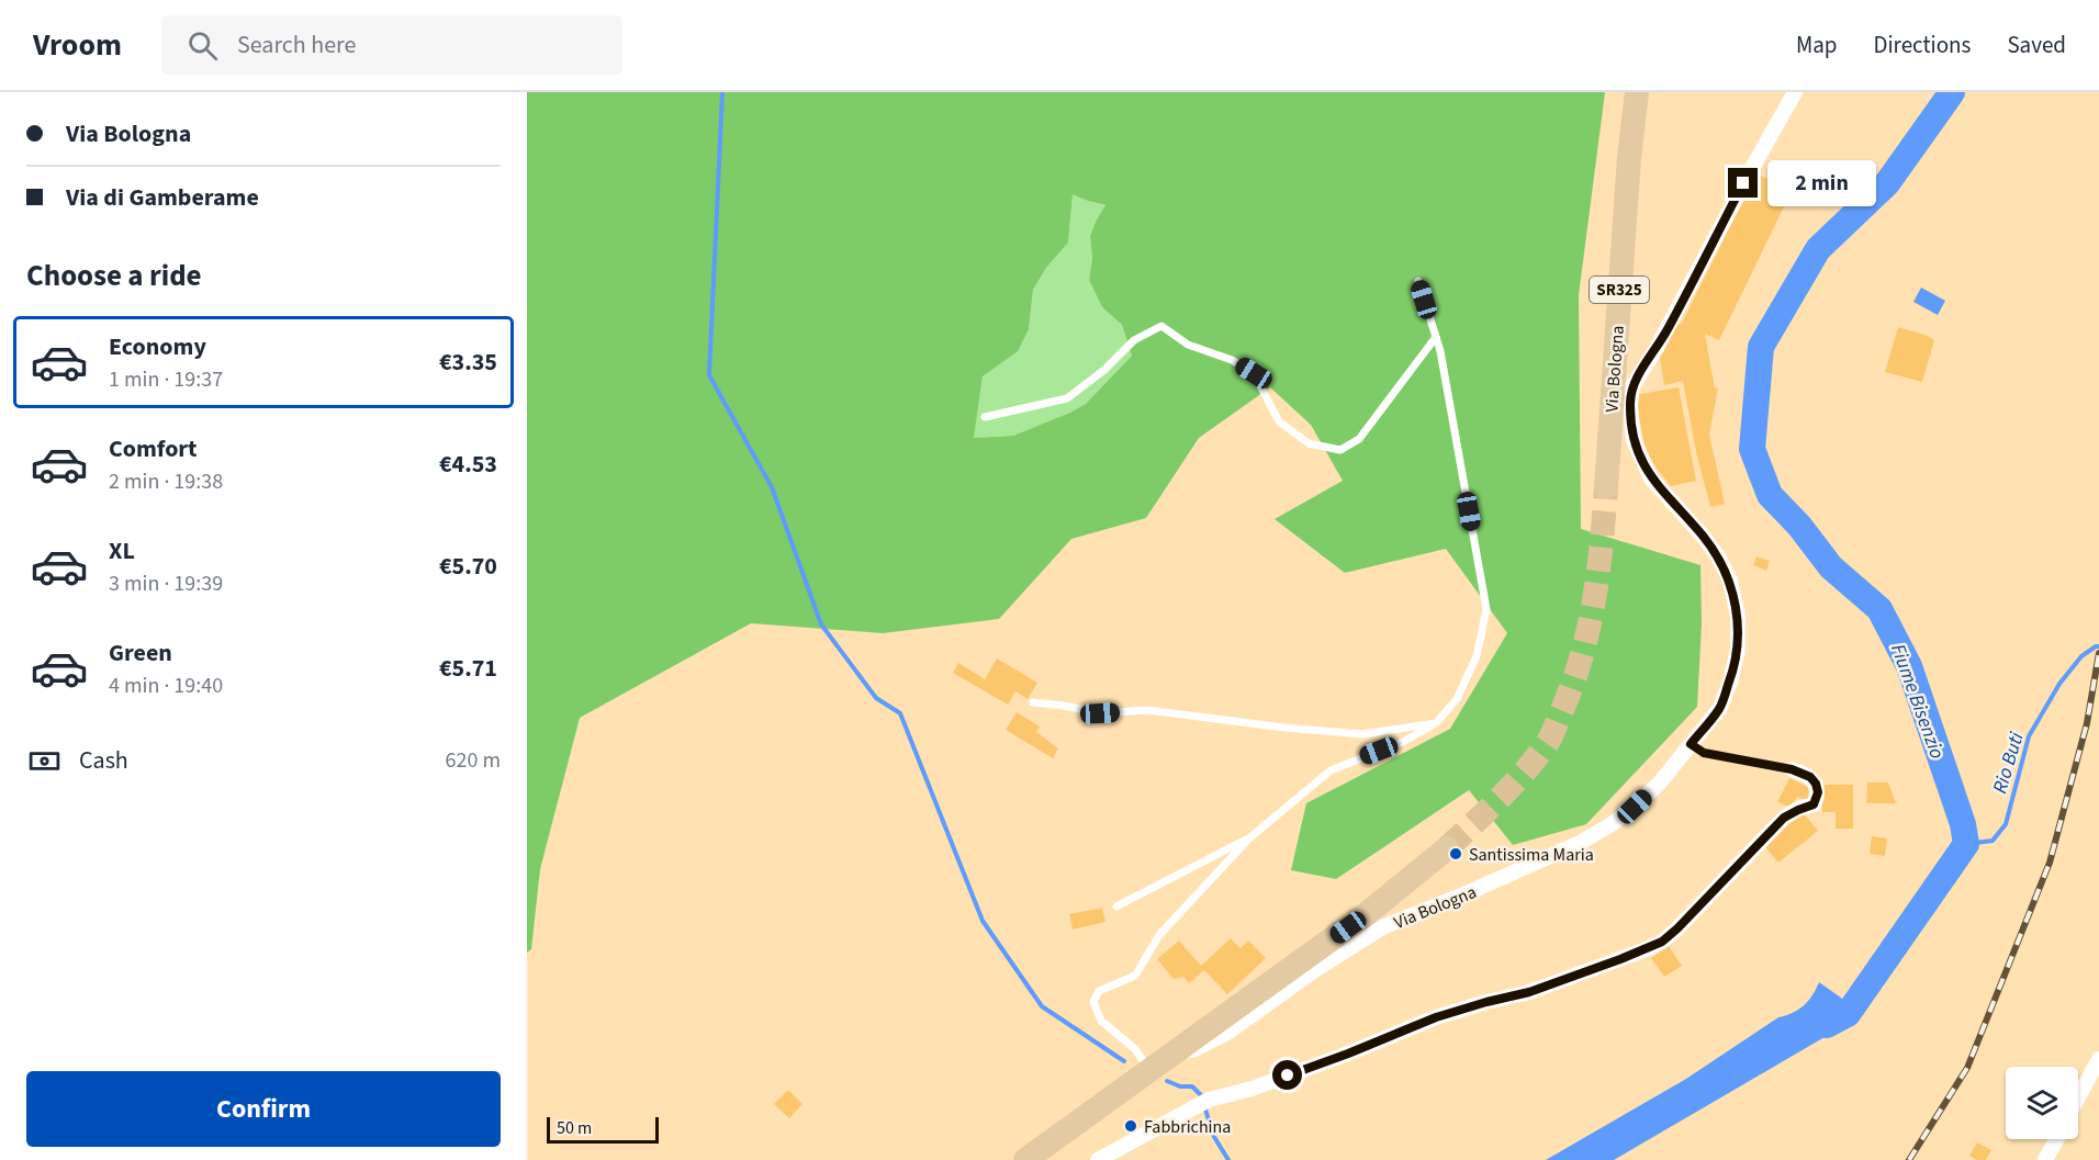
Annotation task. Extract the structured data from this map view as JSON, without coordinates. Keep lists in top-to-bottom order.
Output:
{
  "streets": {
    "main road": ["SR325", "Via Bologna"]
  },
  "water": ["Fiume Bisenzio", "Rio Buti"],
  "places": ["Santissima Maria", "Fabbrichina"],
  "scale_bar": "50 m",
  "page": {
    "header": "Vroom",
    "search": "Search here",
    "nav": ["Map", "Directions", "Saved"],
    "banner": ["Via Bologna", "Via di Gamberame"],
    "bubble": "2 min",
    "heading": "Choose a ride",
    "list": [
      {
        "name": "Economy",
        "note": "1 min · 19:37",
        "value": "€3.35"
      },
      {
        "name": "Comfort",
        "note": "2 min · 19:38",
        "value": "€4.53"
      },
      {
        "name": "XL",
        "note": "3 min · 19:39",
        "value": "€5.70"
      },
      {
        "name": "Green",
        "note": "4 min · 19:40",
        "value": "€5.71"
      }
    ],
    "pay": ["Cash", "620 m"],
    "buttons": "Confirm",
    "scale": "50 m"
  }
}
